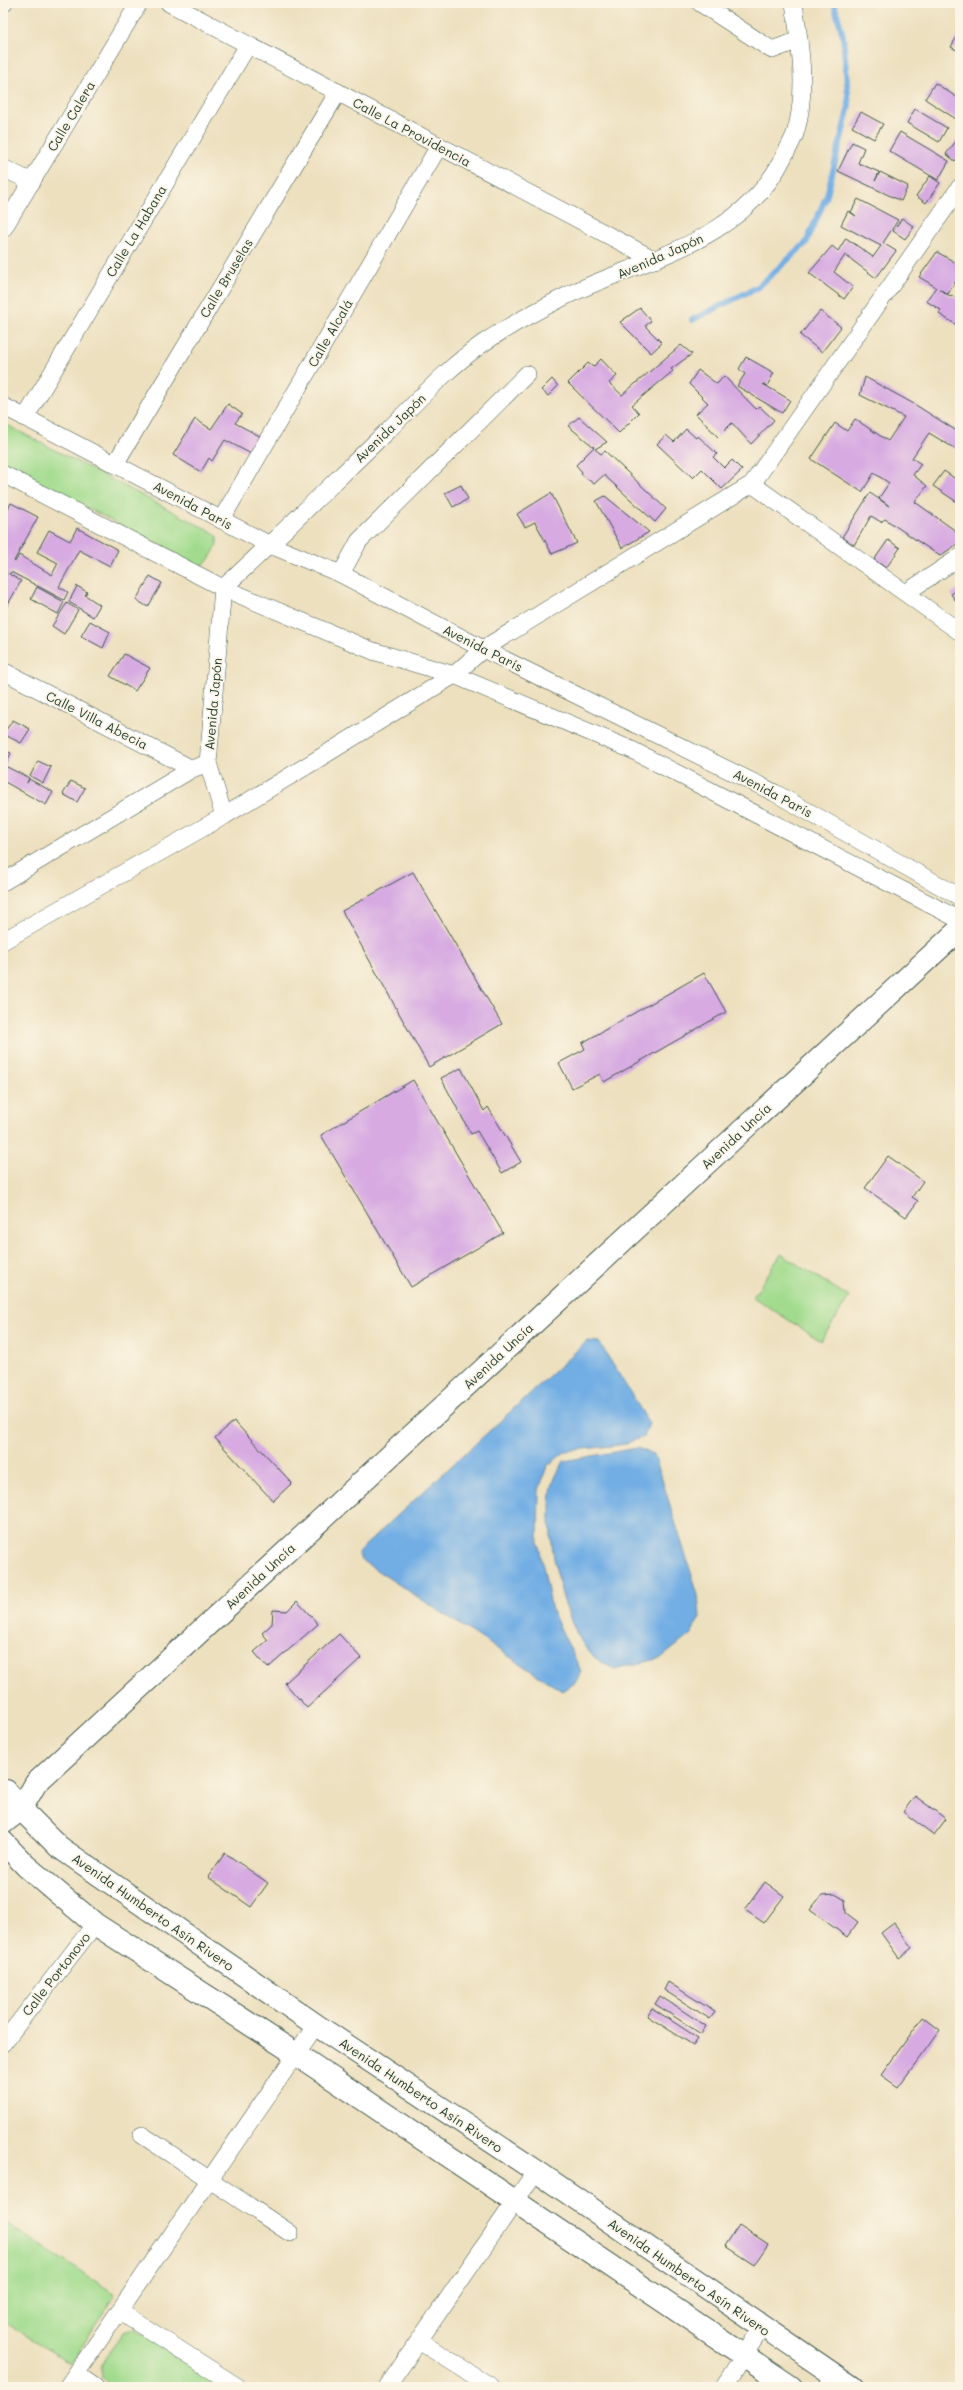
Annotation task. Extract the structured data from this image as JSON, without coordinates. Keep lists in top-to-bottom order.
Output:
{
  "streets": {
    "street": [
      "Calle Calera",
      "Calle La Providencia",
      "Calle La Habana",
      "Avenida Japón",
      "Calle Bruselas",
      "Calle Alcalá",
      "Avenida París",
      "Calle Villa Abecia",
      "Avenida Uncía",
      "Avenida Humberto Asín Rivero",
      "Calle Portonovo"
    ]
  },
  "crossings": [
    ["Calle La Providencia", "Calle La Habana"],
    ["Calle La Providencia", "Avenida Japón"],
    ["Calle La Providencia", "Calle Bruselas"],
    ["Calle La Providencia", "Calle Alcalá"],
    ["Calle La Habana", "Avenida París"],
    ["Avenida Japón", "Avenida París"],
    ["Avenida Japón", "Calle Villa Abecia"],
    ["Calle Bruselas", "Avenida París"],
    ["Calle Alcalá", "Avenida París"],
    ["Avenida Uncía", "Avenida Humberto Asín Rivero"]
  ]
}
